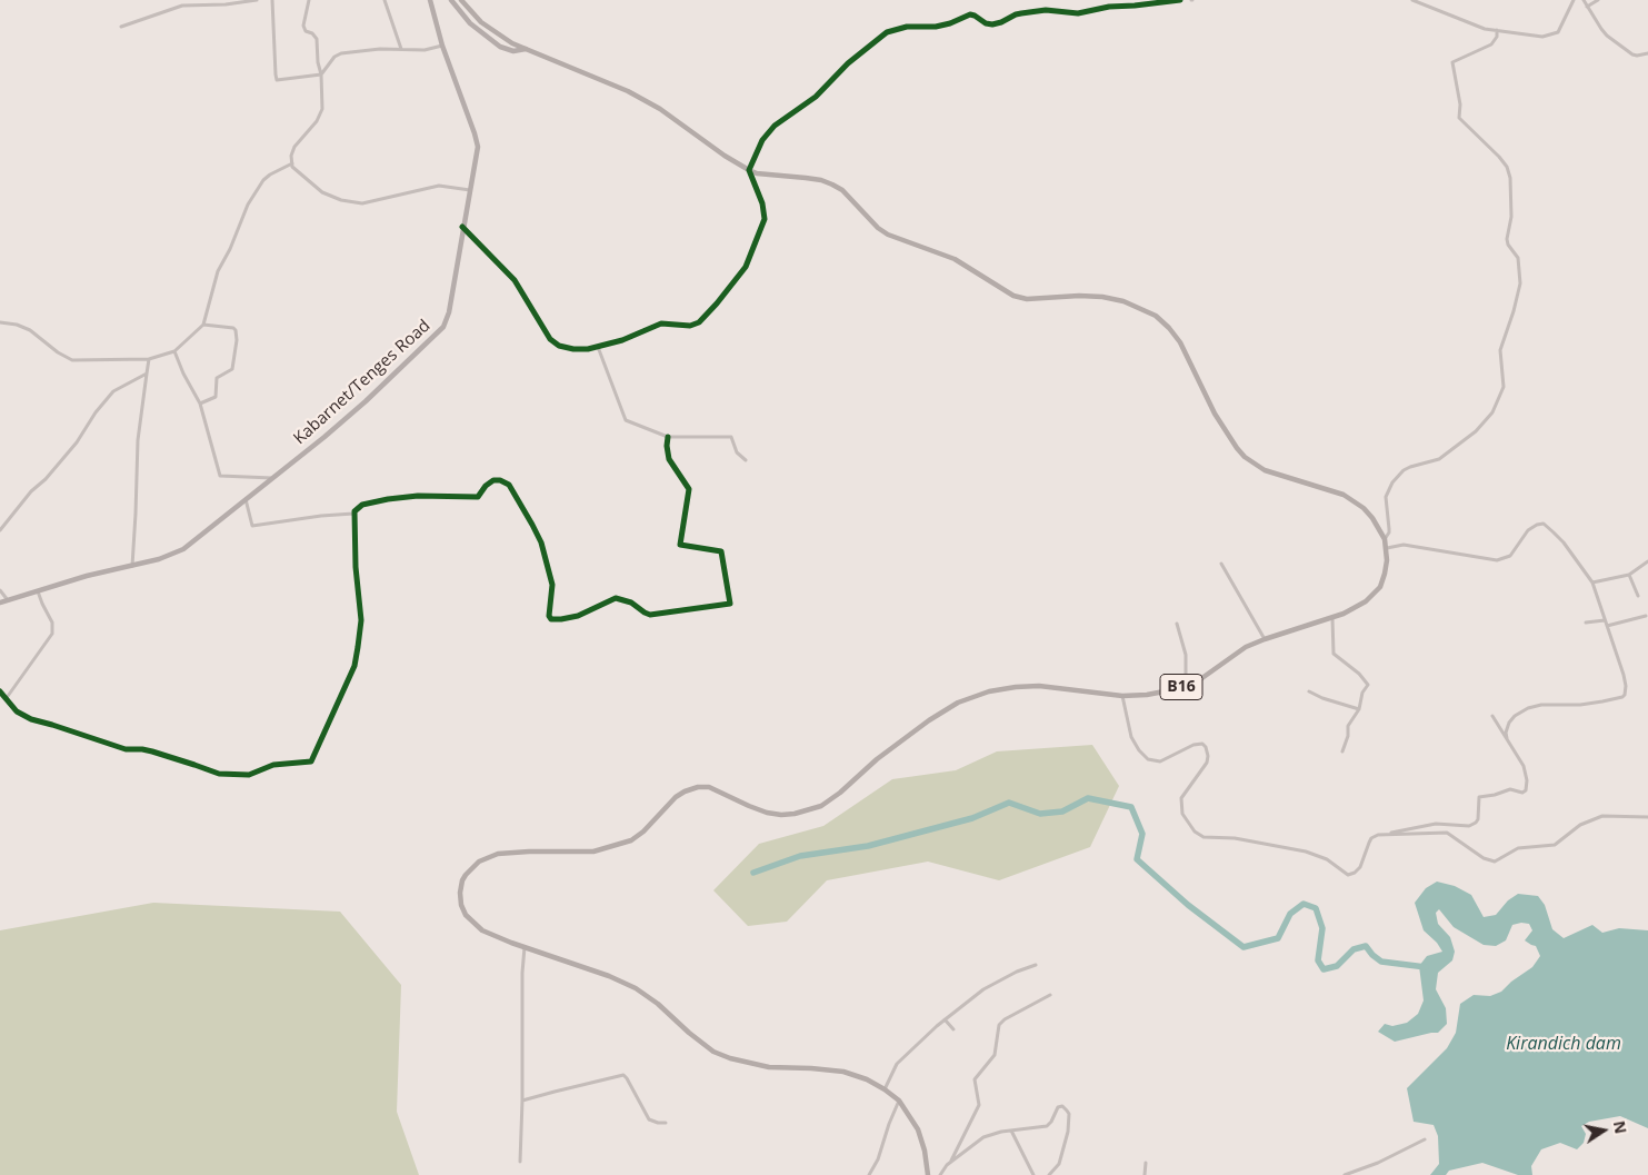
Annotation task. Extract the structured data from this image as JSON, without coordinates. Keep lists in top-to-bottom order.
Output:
{
  "streets": {
    "main road": ["B16"],
    "street": ["Kabarnet/Tenges Road"]
  },
  "water": ["Kirandich dam"],
  "north": "right"
}
